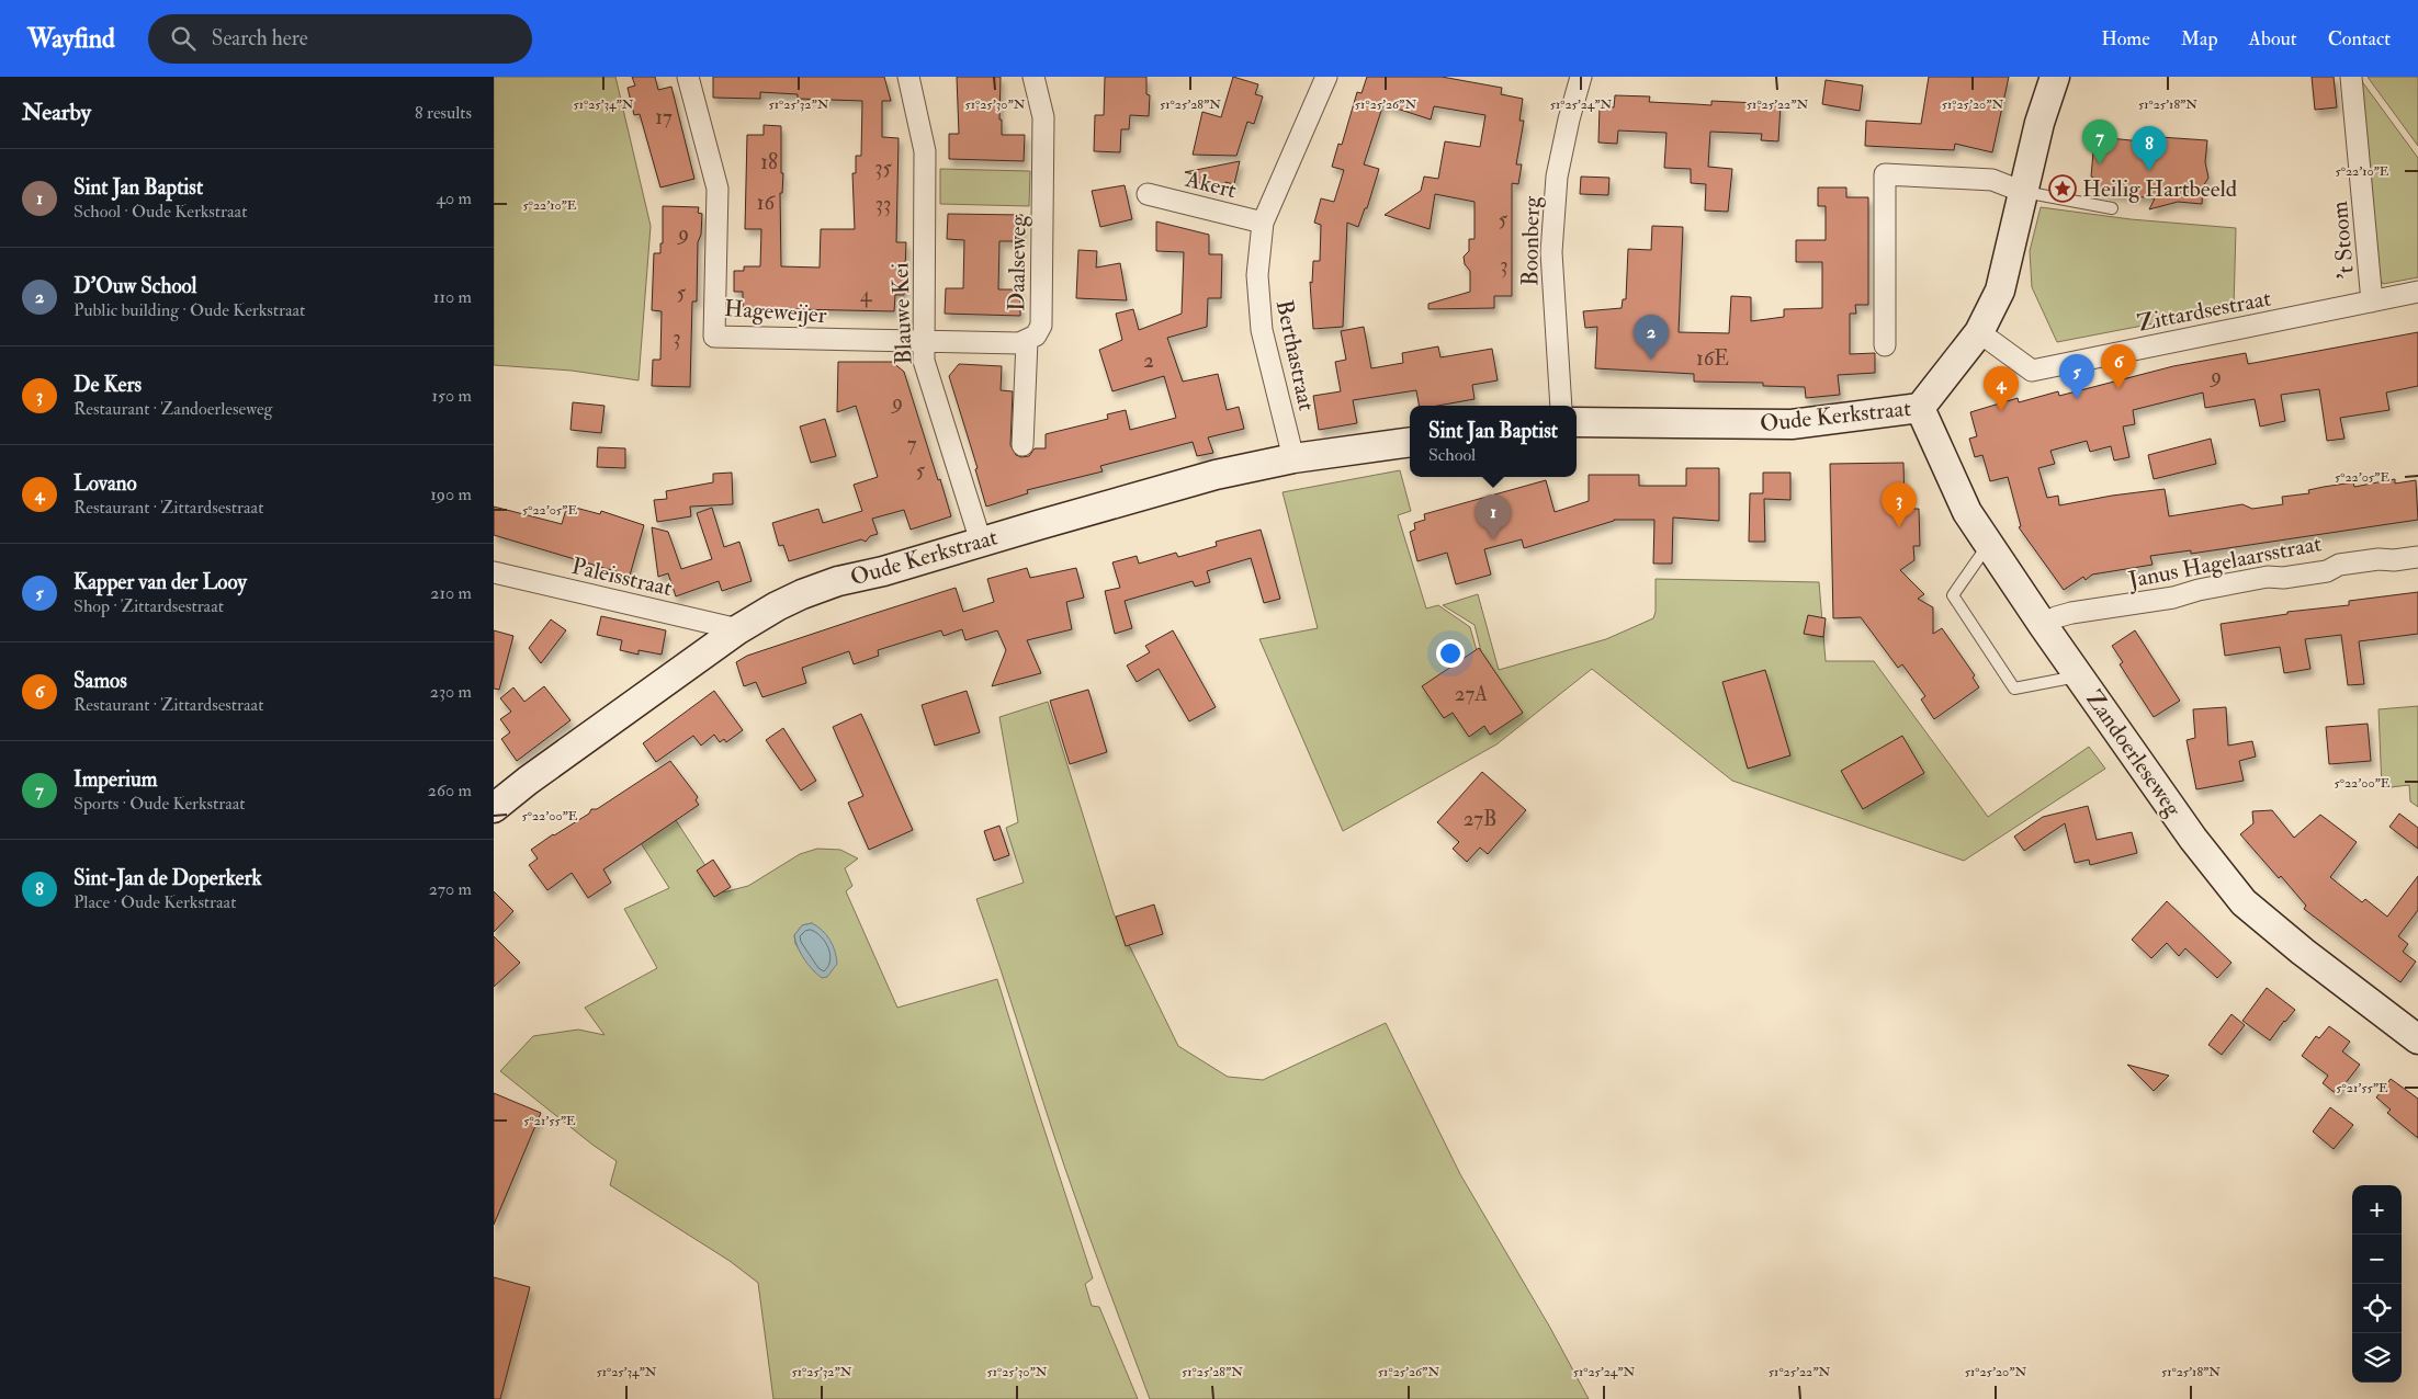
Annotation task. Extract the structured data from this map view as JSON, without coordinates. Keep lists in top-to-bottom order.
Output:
{
  "streets": {
    "street": [
      "Akert",
      "'t Stoom",
      "Boonberg",
      "Daalseweg",
      "Zittardsestraat",
      "Hageweijer",
      "Blauwe Kei",
      "Berthastraat",
      "Oude Kerkstraat",
      "Janus Hagelaarsstraat",
      "Paleisstraat",
      "Zandoerleseweg"
    ]
  },
  "crossings": [
    ["Akert", "Berthastraat"],
    ["'t Stoom", "Zittardsestraat"],
    ["Daalseweg", "Hageweijer"],
    ["Zittardsestraat", "Oude Kerkstraat"],
    ["Hageweijer", "Blauwe Kei"],
    ["Blauwe Kei", "Oude Kerkstraat"],
    ["Berthastraat", "Oude Kerkstraat"],
    ["Oude Kerkstraat", "Paleisstraat"],
    ["Oude Kerkstraat", "Zandoerleseweg"],
    ["Janus Hagelaarsstraat", "Zandoerleseweg"]
  ],
  "places": {
    "place": ["Heilig Hartbeeld"]
  },
  "house_numbers": [
    "17",
    "18",
    "35",
    "16",
    "33",
    "5",
    "9",
    "3",
    "5",
    "4",
    "3",
    "16E",
    "2",
    "9",
    "9",
    "7",
    "5",
    "27A",
    "27B"
  ],
  "page": {
    "header": "Wayfind",
    "search": "Search here",
    "nav": [
      "Home",
      "Map",
      "About",
      "Contact"
    ],
    "heading": ["Nearby", "8 results"],
    "pins": [
      "7",
      "8",
      "2",
      "6",
      "5",
      "4",
      "3",
      "1"
    ],
    "list": [
      {
        "mark": "1",
        "name": "Sint Jan Baptist",
        "note": "School · Oude Kerkstraat",
        "value": "40 m"
      },
      {
        "mark": "2",
        "name": "D'Ouw School",
        "note": "Public building · Oude Kerkstraat",
        "value": "110 m"
      },
      {
        "mark": "3",
        "name": "De Kers",
        "note": "Restaurant · Zandoerleseweg",
        "value": "150 m"
      },
      {
        "mark": "4",
        "name": "Lovano",
        "note": "Restaurant · Zittardsestraat",
        "value": "190 m"
      },
      {
        "mark": "5",
        "name": "Kapper van der Looy",
        "note": "Shop · Zittardsestraat",
        "value": "210 m"
      },
      {
        "mark": "6",
        "name": "Samos",
        "note": "Restaurant · Zittardsestraat",
        "value": "230 m"
      },
      {
        "mark": "7",
        "name": "Imperium",
        "note": "Sports · Oude Kerkstraat",
        "value": "260 m"
      },
      {
        "mark": "8",
        "name": "Sint-Jan de Doperkerk",
        "note": "Place · Oude Kerkstraat",
        "value": "270 m"
      }
    ],
    "popup": ["Sint Jan Baptist", "School"],
    "map_buttons": ["+", "−"]
  },
  "coordinates": [
    "51°25'34\"N",
    "51°25'32\"N",
    "51°25'30\"N",
    "51°25'28\"N",
    "51°25'26\"N",
    "51°25'24\"N",
    "51°25'22\"N",
    "51°25'20\"N",
    "51°25'18\"N",
    "5°22'10\"E",
    "5°22'05\"E",
    "5°22'00\"E",
    "5°21'55\"E"
  ]
}
